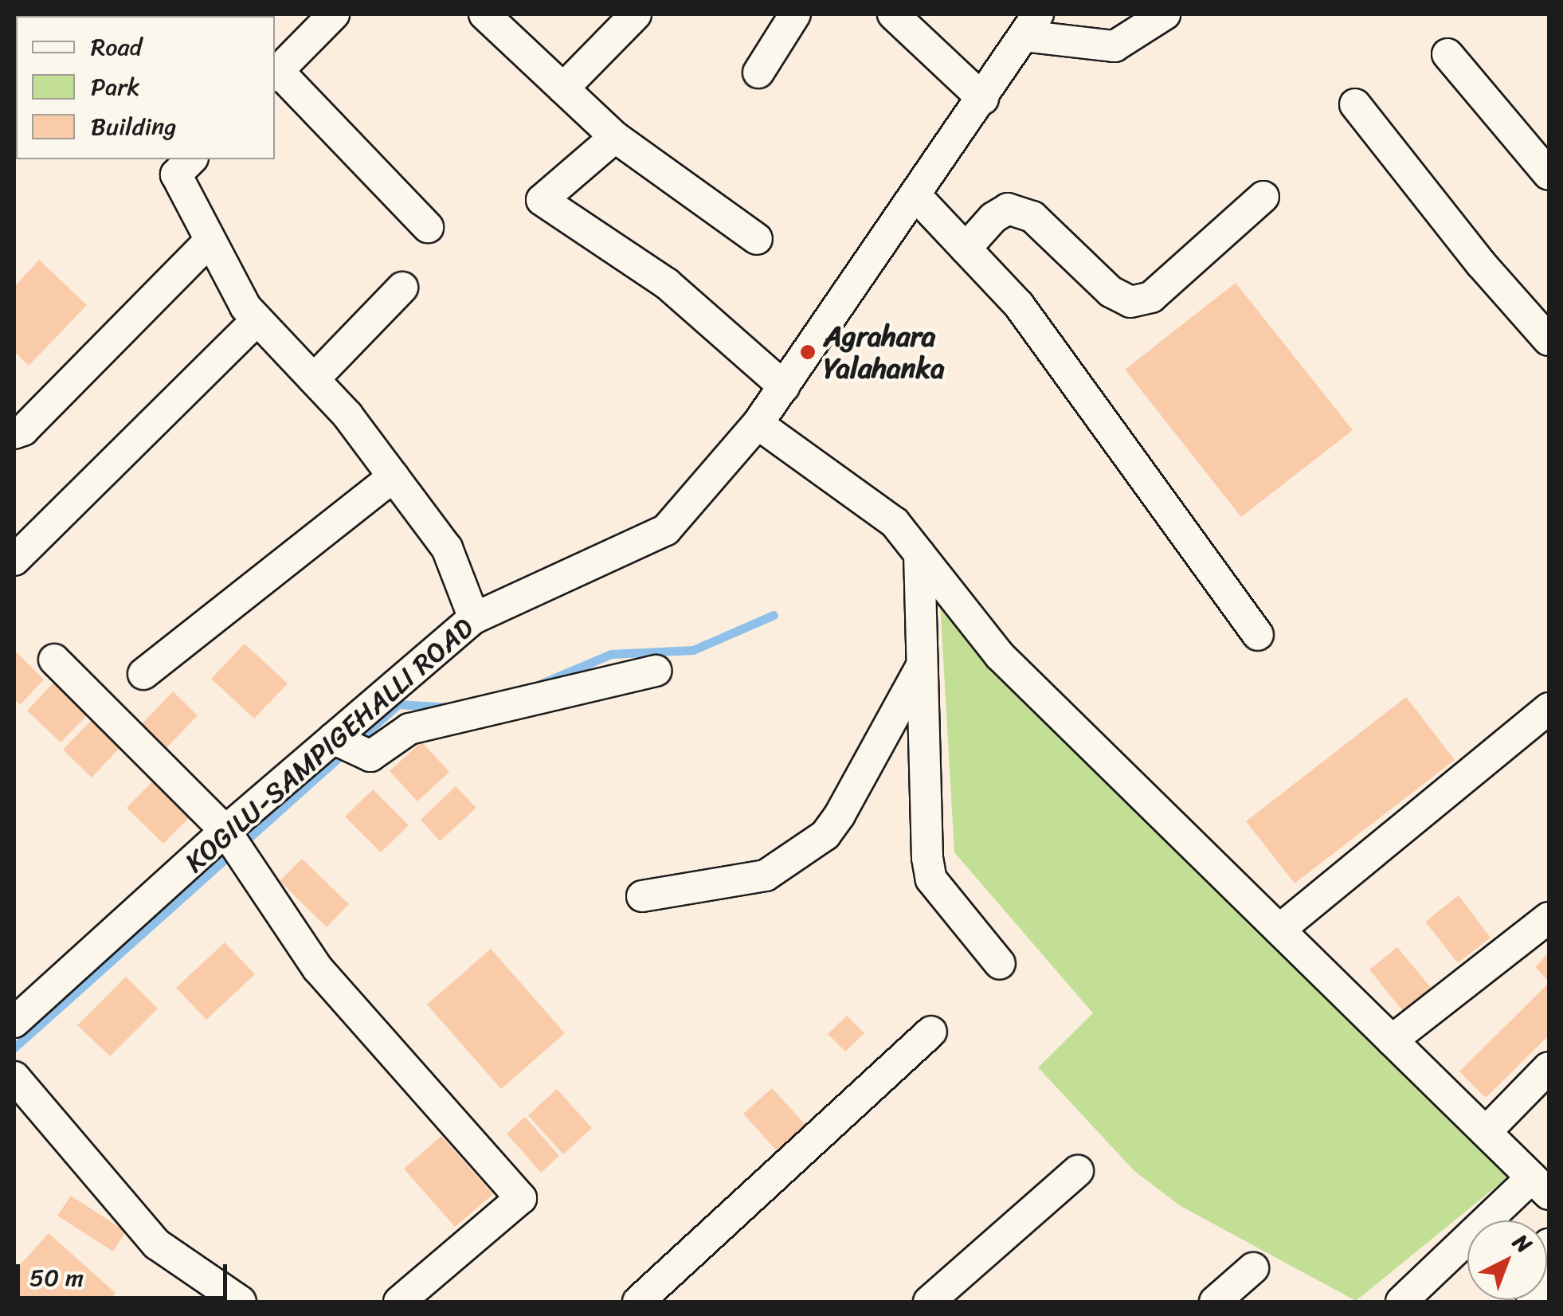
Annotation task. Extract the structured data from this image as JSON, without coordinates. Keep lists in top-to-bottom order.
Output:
{
  "streets": {
    "street": ["KOGILU-SAMPIGEHALLI ROAD"]
  },
  "places": ["Agrahara Yalahanka"],
  "legend": ["Road", "Park", "Building"],
  "scale_bar": "50 m",
  "north": "top right"
}
